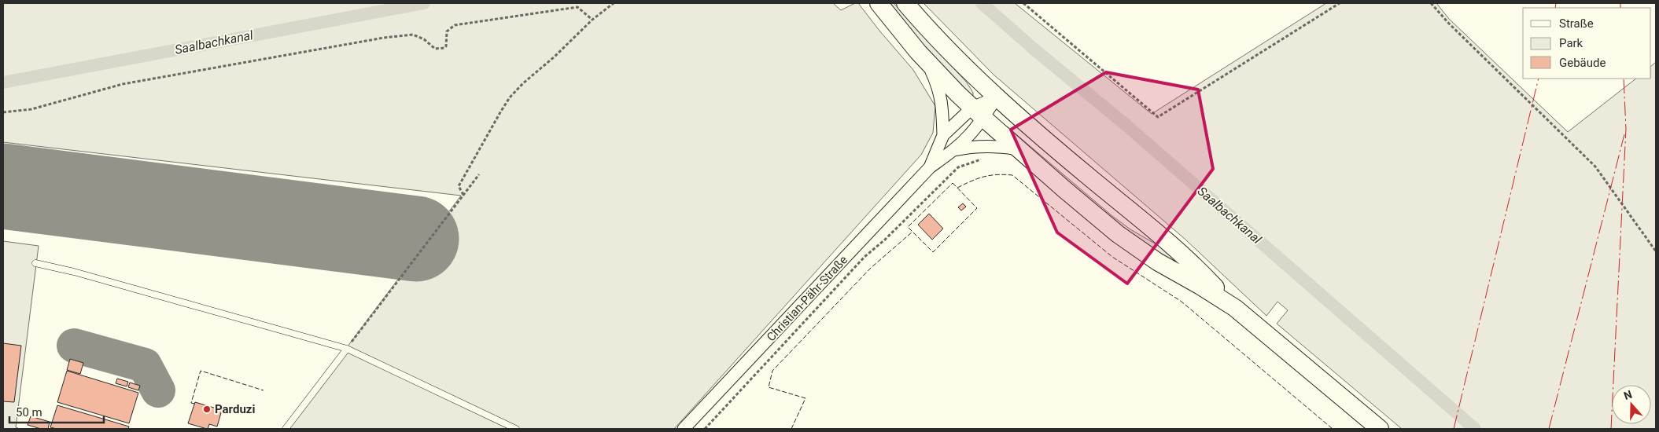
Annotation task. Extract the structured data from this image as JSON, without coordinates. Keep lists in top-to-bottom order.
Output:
{
  "streets": {
    "street": ["Christian-Pähr-Straße"]
  },
  "water": ["Saalbachkanal"],
  "places": ["Parduzi"],
  "legend": ["Straße", "Park", "Gebäude"],
  "scale_bar": "50 m",
  "north": "top"
}
